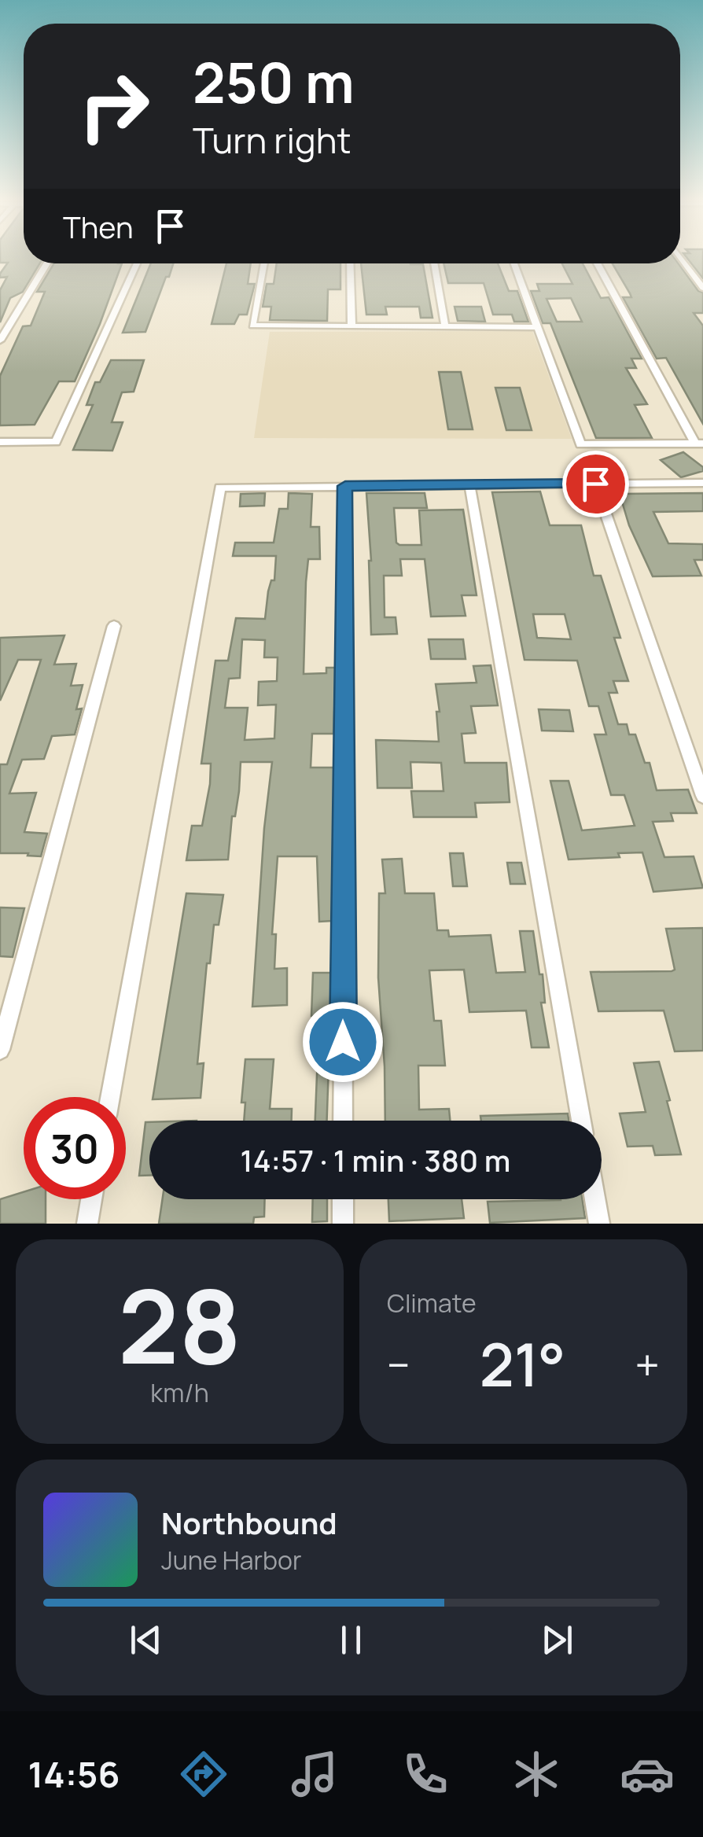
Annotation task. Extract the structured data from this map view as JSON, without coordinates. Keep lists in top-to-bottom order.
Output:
{
  "page": {
    "turn": ["250 m", "Turn right"],
    "then": "Then",
    "limit": "30",
    "trip": "14:57 · 1 min · 380 m",
    "tile": [
      ["28", "km/h"],
      "Climate"
    ],
    "heat": ["−", "21°", "+"],
    "song": ["Northbound", "June Harbor"],
    "tabs": "14:56"
  }
}
